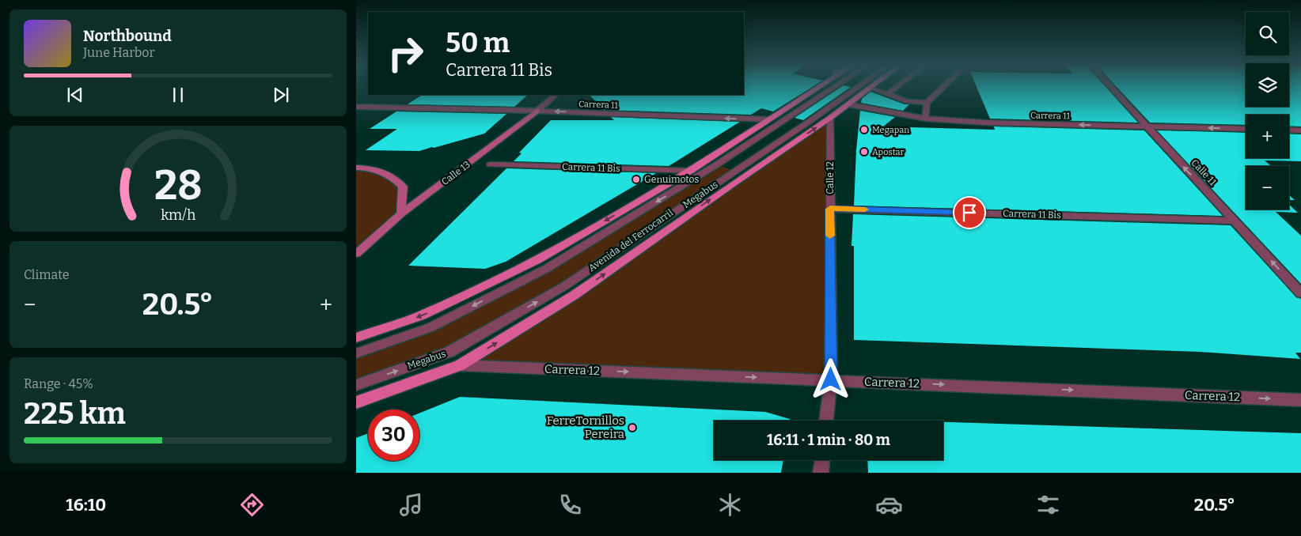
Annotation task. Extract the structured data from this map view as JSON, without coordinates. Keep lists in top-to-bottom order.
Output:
{
  "streets": {
    "main road": ["Calle 13", "Avenida del Ferrocarril"],
    "street": [
      "Carrera 11",
      "Carrera 11 Bis",
      "Calle 11",
      "Calle 12",
      "Megabus",
      "Carrera 12"
    ]
  },
  "crossings": [
    ["Carrera 11", "Calle 11"],
    ["Carrera 11", "Calle 13"],
    ["Carrera 11", "Avenida del Ferrocarril"],
    ["Carrera 11 Bis", "Calle 11"],
    ["Carrera 11 Bis", "Calle 12"],
    ["Calle 12", "Avenida del Ferrocarril"],
    ["Calle 12", "Carrera 12"],
    ["Avenida del Ferrocarril", "Carrera 12"]
  ],
  "one_way": ["Carrera 11", "Calle 11", "Carrera 12"],
  "places": [
    "Megapan",
    "Apostar",
    "Genuimotos",
    "FerreTornillos Pereira"
  ],
  "page": {
    "map_buttons": ["+", "−"],
    "turn": ["50 m", "Carrera 11 Bis"],
    "song": ["Northbound", "June Harbor"],
    "tile": [
      "Climate",
      ["Range · 45%", "225 km"]
    ],
    "heat": ["−", "20.5°", "+"],
    "limit": "30",
    "trip": "16:11 · 1 min · 80 m",
    "tabs": ["16:10", "20.5°"],
    "gauge": ["28", "km/h"]
  }
}
